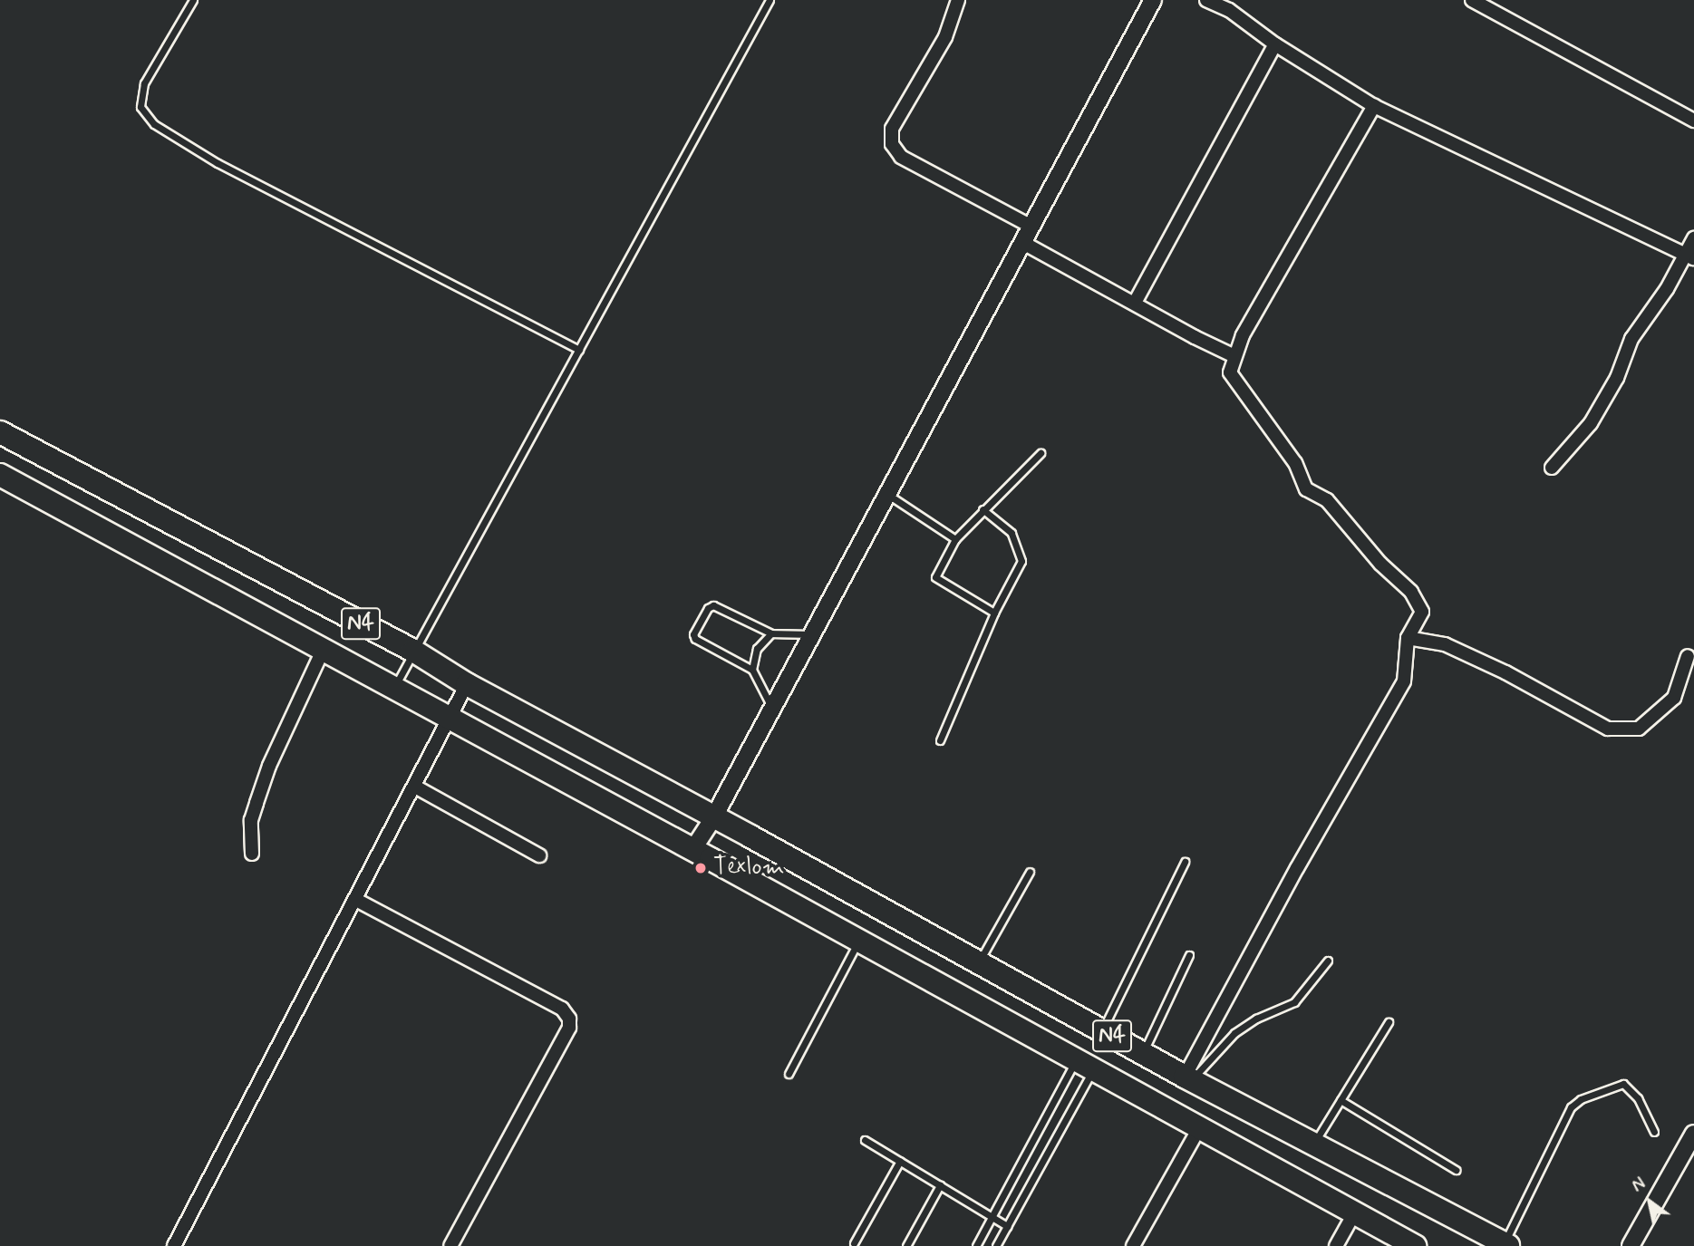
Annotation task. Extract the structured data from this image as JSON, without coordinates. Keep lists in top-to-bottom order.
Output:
{
  "streets": {
    "highway": ["N4"]
  },
  "places": ["Texlom"],
  "north": "top left"
}
